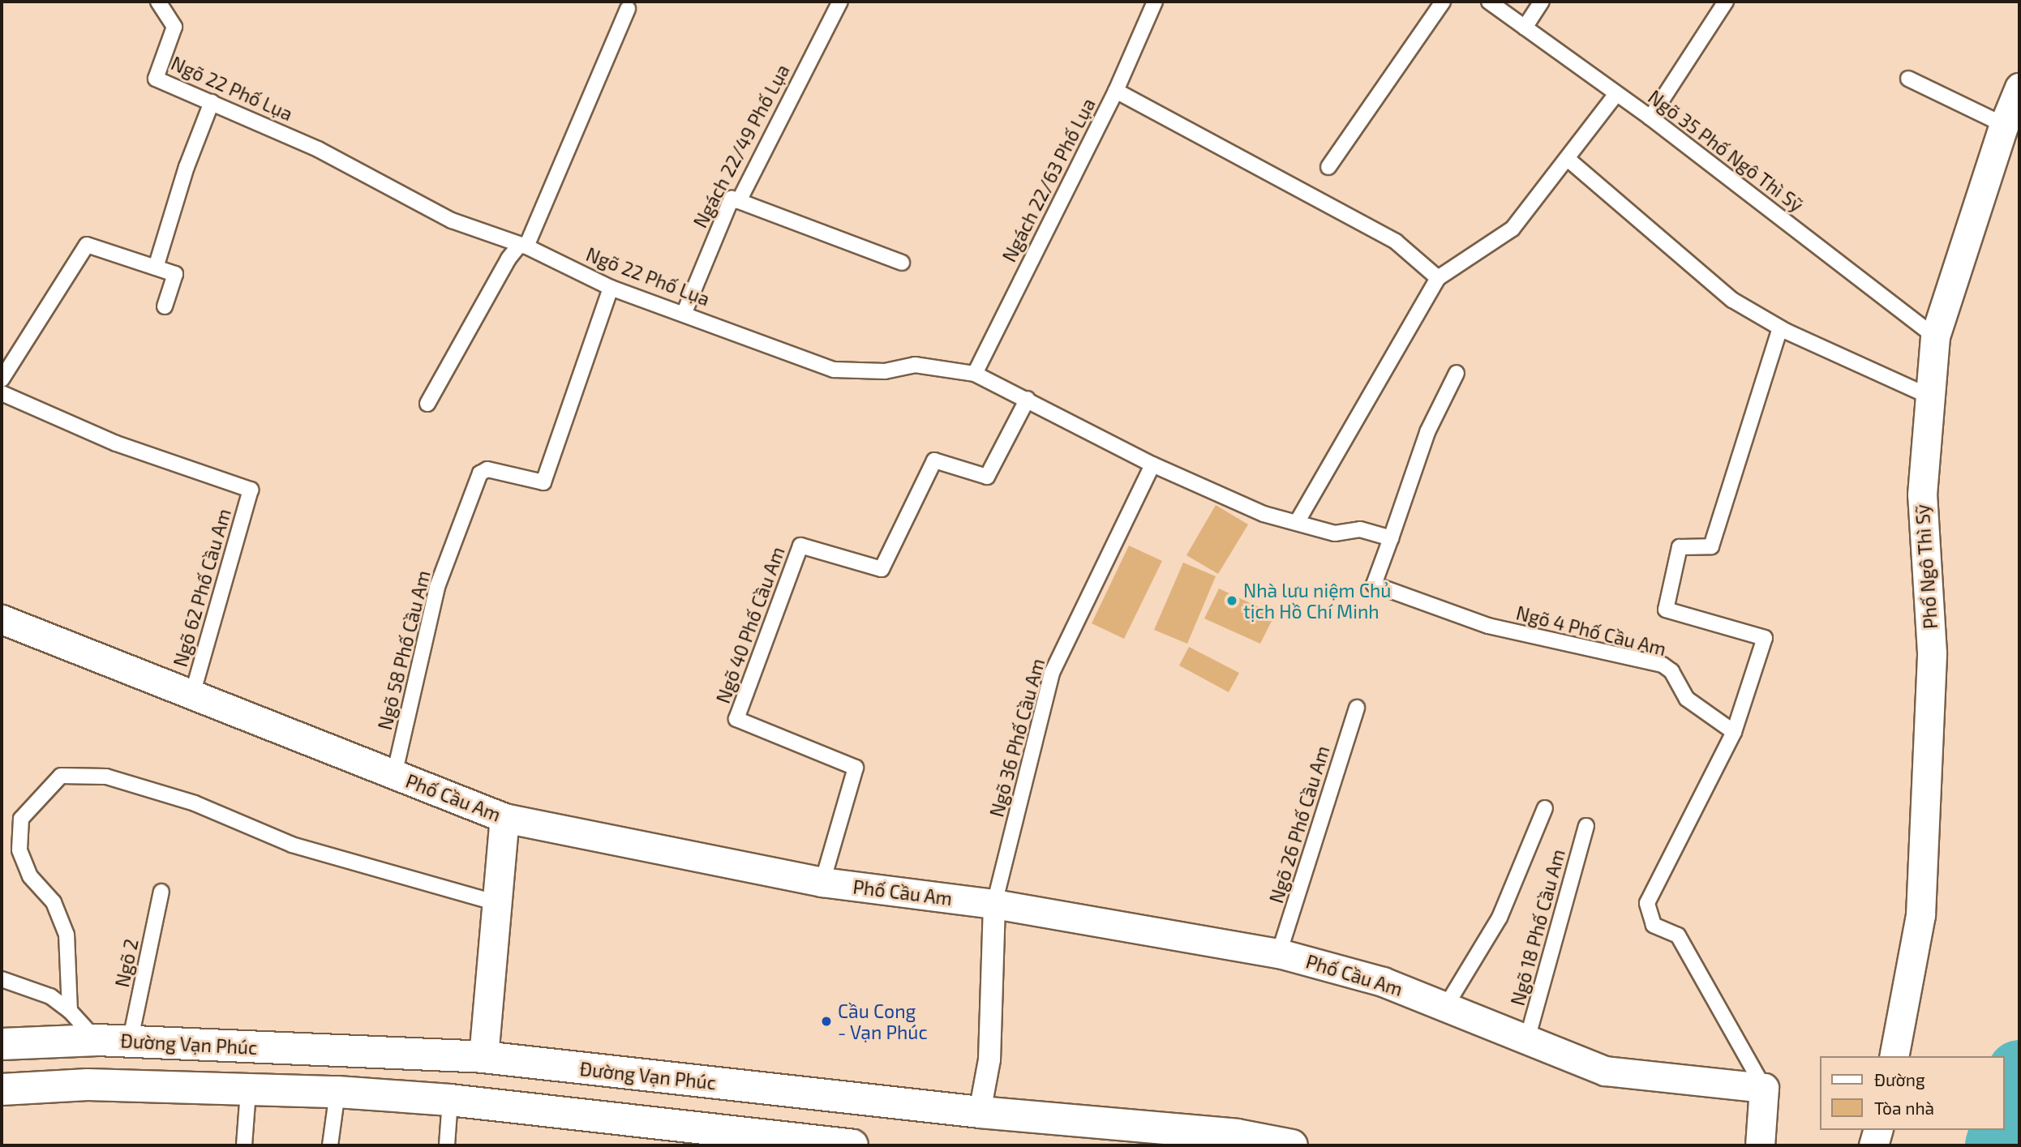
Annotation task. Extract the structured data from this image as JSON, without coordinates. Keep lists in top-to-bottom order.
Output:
{
  "streets": {
    "main road": ["Đường Vạn Phúc"],
    "street": ["Phố Ngô Thì Sỹ", "Phố Cầu Am"],
    "lane": [
      "Ngõ 22 Phố Lụa",
      "Ngách 22/49 Phố Lụa",
      "Ngõ 35 Phố Ngô Thì Sỹ",
      "Ngách 22/63 Phố Lụa",
      "Ngõ 62 Phố Cầu Am",
      "Ngõ 40 Phố Cầu Am",
      "Ngõ 4 Phố Cầu Am",
      "Ngõ 58 Phố Cầu Am",
      "Ngõ 36 Phố Cầu Am",
      "Ngõ 26 Phố Cầu Am",
      "Ngõ 18 Phố Cầu Am",
      "Ngõ 2"
    ]
  },
  "crossings": [
    ["Ngõ 22 Phố Lụa", "Ngách 22/49 Phố Lụa"],
    ["Ngõ 22 Phố Lụa", "Ngách 22/63 Phố Lụa"],
    ["Ngõ 22 Phố Lụa", "Ngõ 40 Phố Cầu Am"],
    ["Ngõ 22 Phố Lụa", "Ngõ 58 Phố Cầu Am"],
    ["Ngõ 22 Phố Lụa", "Ngõ 36 Phố Cầu Am"],
    ["Ngõ 35 Phố Ngô Thì Sỹ", "Phố Ngô Thì Sỹ"],
    ["Ngõ 62 Phố Cầu Am", "Phố Cầu Am"],
    ["Ngõ 40 Phố Cầu Am", "Phố Cầu Am"],
    ["Ngõ 58 Phố Cầu Am", "Phố Cầu Am"],
    ["Ngõ 36 Phố Cầu Am", "Phố Cầu Am"],
    ["Phố Cầu Am", "Ngõ 26 Phố Cầu Am"],
    ["Phố Cầu Am", "Ngõ 18 Phố Cầu Am"],
    ["Ngõ 2", "Đường Vạn Phúc"]
  ],
  "places": ["Nhà lưu niệm Chủ tịch Hồ Chí Minh", "Cầu Cong - Vạn Phúc"],
  "legend": ["Đường", "Tòa nhà"]
}
